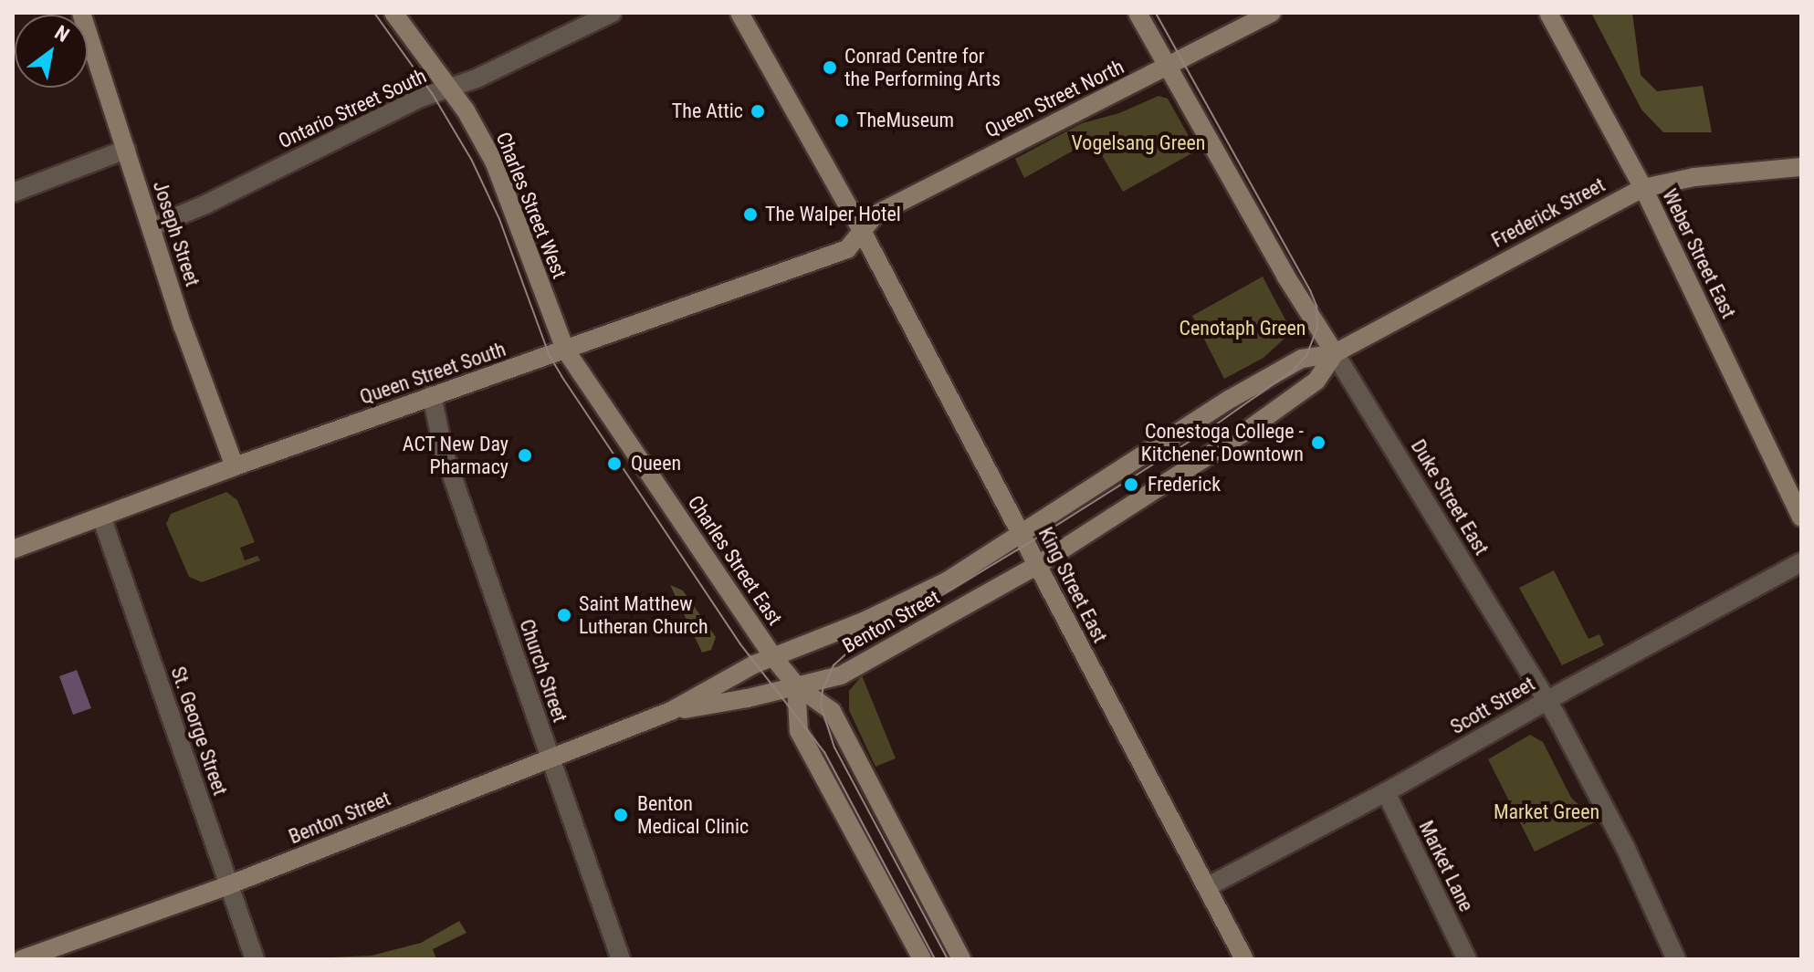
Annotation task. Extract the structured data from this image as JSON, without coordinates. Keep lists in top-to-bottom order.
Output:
{
  "streets": {
    "main road": [
      "Queen Street North",
      "Charles Street West",
      "Frederick Street",
      "Joseph Street",
      "Weber Street East",
      "Queen Street South",
      "Duke Street East",
      "Charles Street East",
      "King Street East",
      "Benton Street"
    ],
    "street": [
      "Ontario Street South",
      "Church Street",
      "Scott Street",
      "St. George Street",
      "Market Lane"
    ]
  },
  "crossings": [
    ["Queen Street North", "Queen Street South"],
    ["Queen Street North", "Duke Street East"],
    ["Queen Street North", "King Street East"],
    ["Ontario Street South", "Charles Street West"],
    ["Ontario Street South", "Joseph Street"],
    ["Charles Street West", "Queen Street South"],
    ["Charles Street West", "Charles Street East"],
    ["Frederick Street", "Weber Street East"],
    ["Frederick Street", "Duke Street East"],
    ["Frederick Street", "King Street East"],
    ["Frederick Street", "Benton Street"],
    ["Joseph Street", "Queen Street South"],
    ["Queen Street South", "Charles Street East"],
    ["Queen Street South", "King Street East"],
    ["Queen Street South", "Church Street"],
    ["Queen Street South", "St. George Street"],
    ["Duke Street East", "Scott Street"],
    ["Charles Street East", "Benton Street"],
    ["King Street East", "Benton Street"],
    ["King Street East", "Scott Street"],
    ["Benton Street", "Church Street"],
    ["Benton Street", "St. George Street"],
    ["Scott Street", "Market Lane"]
  ],
  "parks": ["Vogelsang Green", "Cenotaph Green", "Market Green"],
  "places": [
    "Conrad Centre for the Performing Arts",
    "The Attic",
    "TheMuseum",
    "The Walper Hotel",
    "Conestoga College - Kitchener Downtown",
    "ACT New Day Pharmacy",
    "Queen",
    "Frederick",
    "Saint Matthew Lutheran Church",
    "Benton Medical Clinic"
  ],
  "north": "top right"
}
